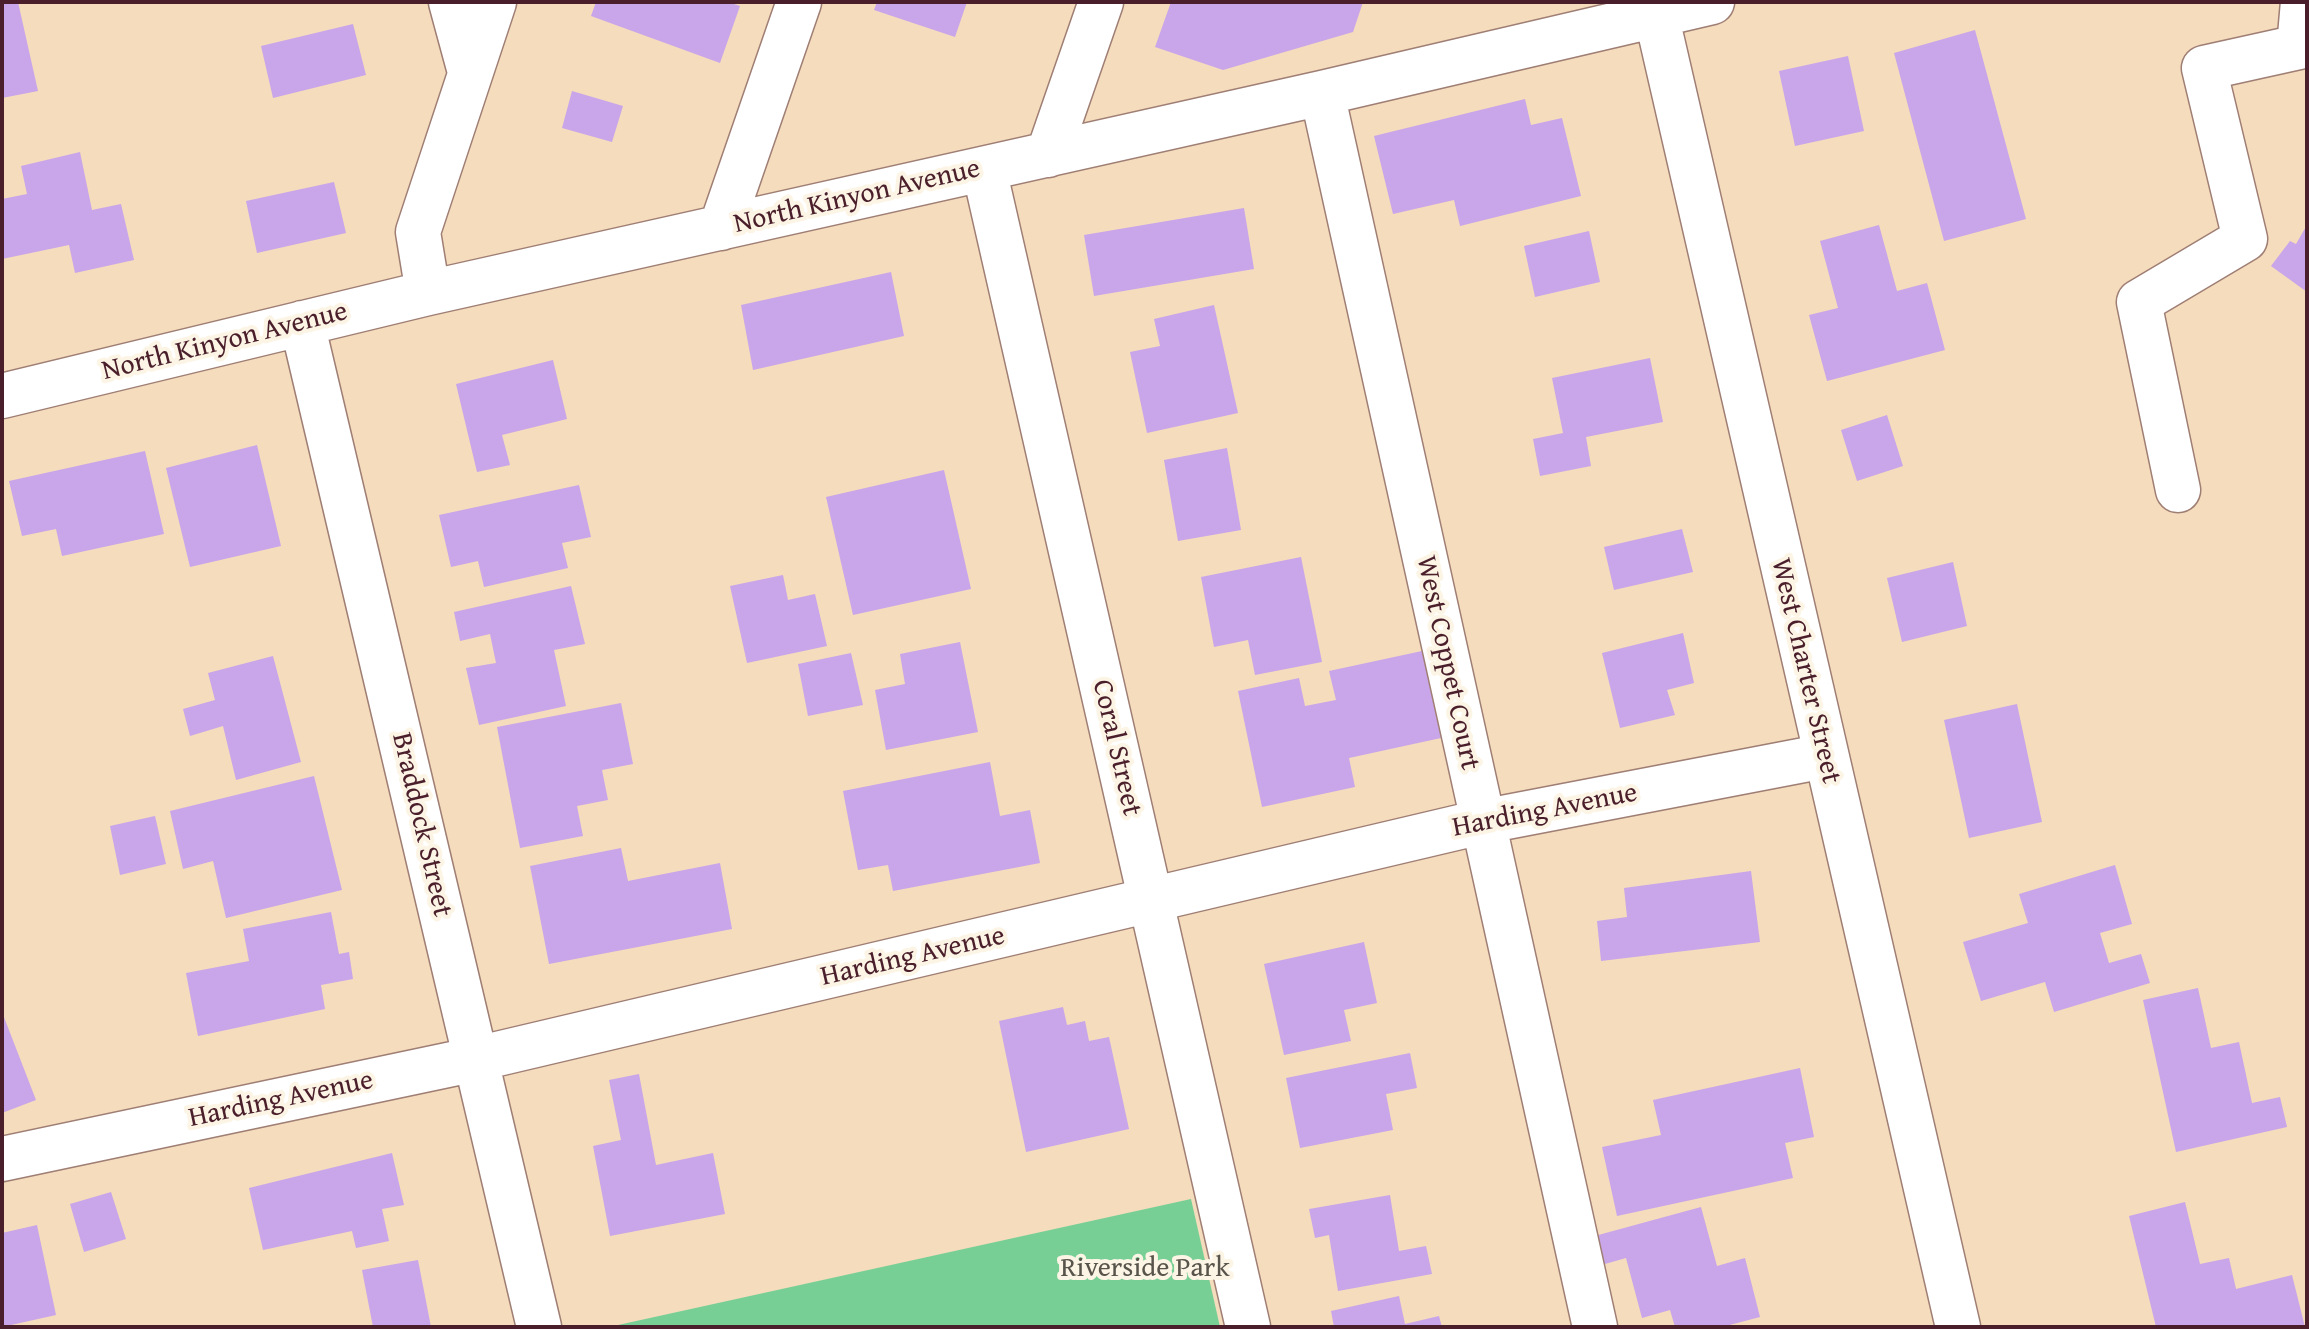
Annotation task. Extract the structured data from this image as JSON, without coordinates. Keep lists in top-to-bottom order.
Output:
{
  "streets": {
    "street": [
      "North Kinyon Avenue",
      "West Coppet Court",
      "West Charter Street",
      "Coral Street",
      "Harding Avenue",
      "Braddock Street"
    ]
  },
  "crossings": [
    ["North Kinyon Avenue", "West Coppet Court"],
    ["North Kinyon Avenue", "West Charter Street"],
    ["North Kinyon Avenue", "Coral Street"],
    ["North Kinyon Avenue", "Braddock Street"],
    ["West Coppet Court", "Harding Avenue"],
    ["West Charter Street", "Harding Avenue"],
    ["Coral Street", "Harding Avenue"],
    ["Harding Avenue", "Braddock Street"]
  ],
  "parks": ["Riverside Park"]
}
